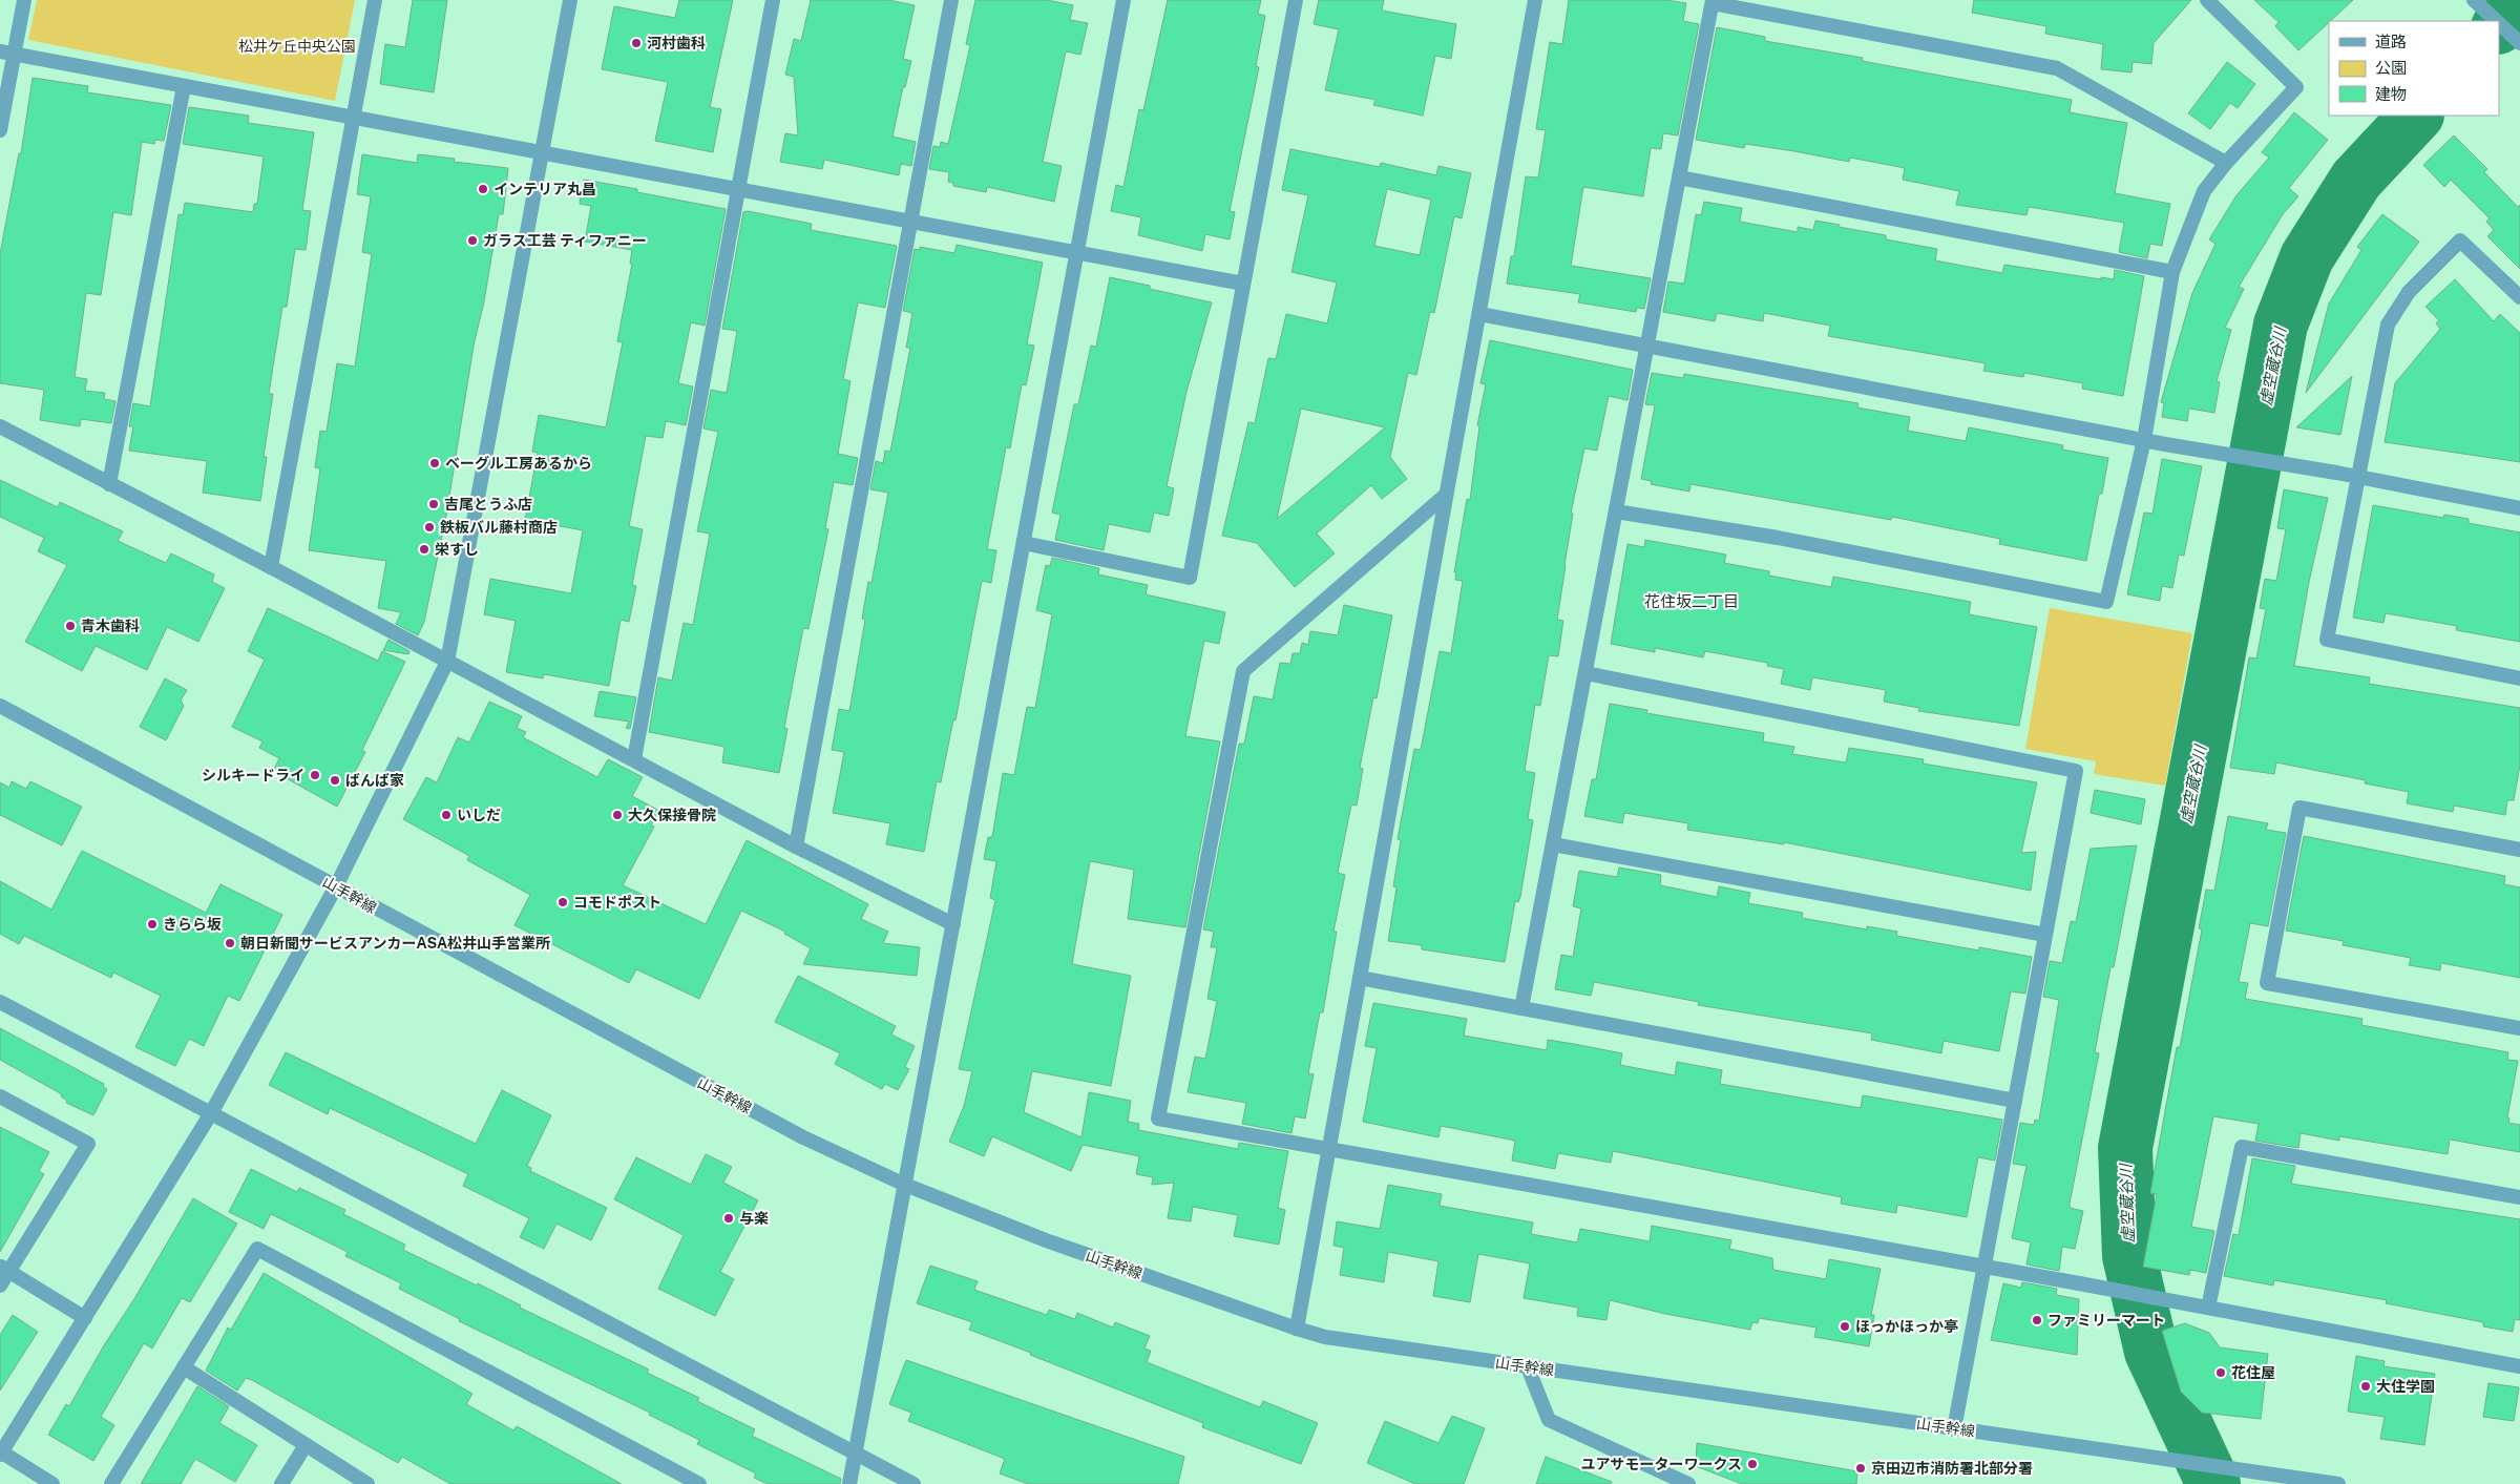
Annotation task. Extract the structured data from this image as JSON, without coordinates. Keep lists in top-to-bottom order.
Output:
{
  "streets": {
    "street": ["山手幹線"]
  },
  "districts": ["花住坂二丁目"],
  "water": ["虚空蔵谷川"],
  "parks": ["松井ケ丘中央公園"],
  "places": [
    "河村歯科",
    "インテリア丸昌",
    "ガラス工芸 ティファニー",
    "ベーグル工房あるから",
    "吉尾とうふ店",
    "鉄板バル藤村商店",
    "栄すし",
    "青木歯科",
    "シルキードライ",
    "ばんば家",
    "いしだ",
    "大久保接骨院",
    "コモドポスト",
    "きらら坂",
    "朝日新聞サービスアンカーASA松井山手営業所",
    "与楽",
    "ファミリーマート",
    "ほっかほっか亭",
    "花住屋",
    "大住学園",
    "ユアサモーターワークス",
    "京田辺市消防署北部分署"
  ],
  "legend": ["道路", "公園", "建物"]
}
